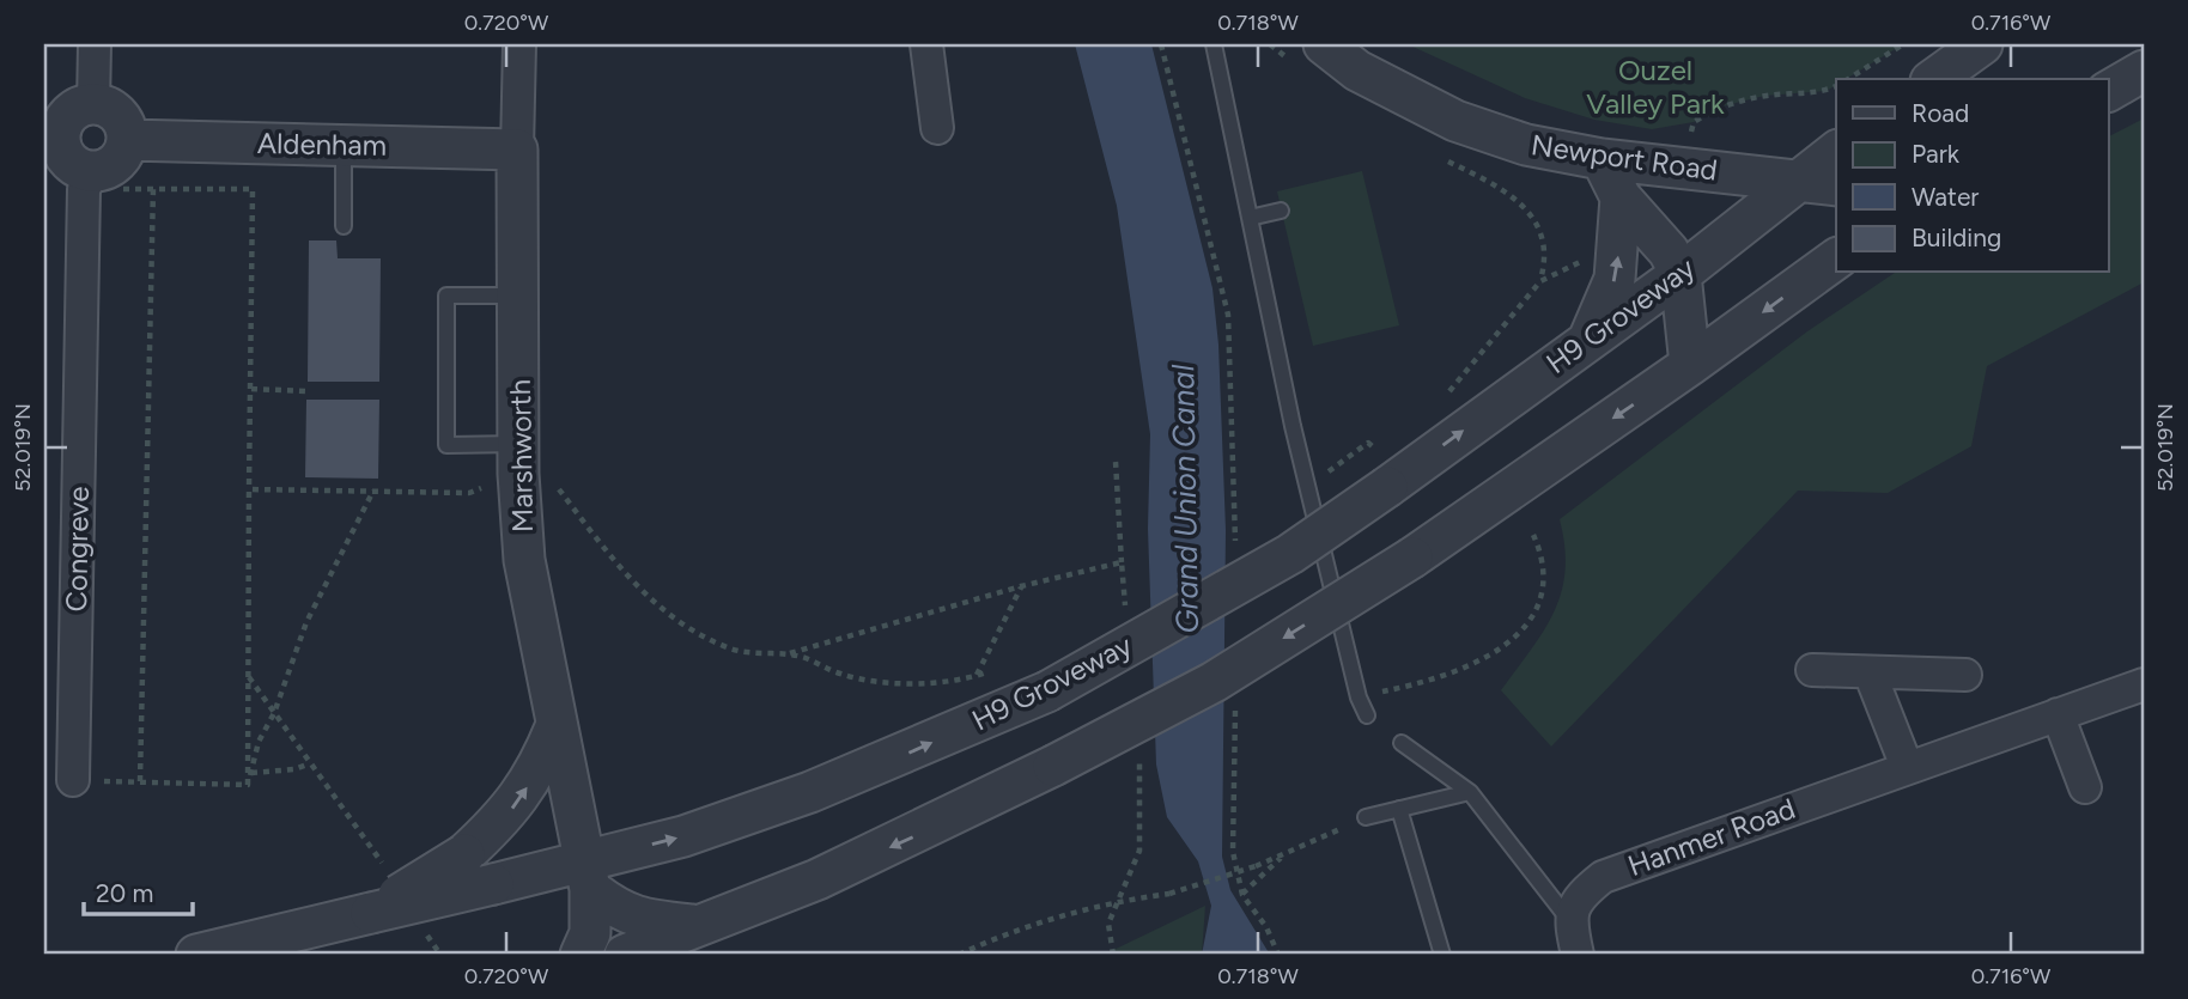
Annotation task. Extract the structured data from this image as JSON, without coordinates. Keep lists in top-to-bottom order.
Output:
{
  "streets": {
    "street": [
      "Aldenham",
      "Newport Road",
      "H9 Groveway",
      "Marshworth",
      "Congreve",
      "Hanmer Road"
    ]
  },
  "crossings": [
    ["Aldenham", "Marshworth"],
    ["Aldenham", "Congreve"],
    ["Newport Road", "H9 Groveway"],
    ["H9 Groveway", "Marshworth"]
  ],
  "water": ["Grand Union Canal"],
  "parks": ["Ouzel Valley Park"],
  "legend": [
    "Road",
    "Park",
    "Water",
    "Building"
  ],
  "scale_bar": "20 m",
  "coordinates": [
    "0.720°W",
    "0.718°W",
    "0.716°W",
    "52.019°N"
  ]
}
